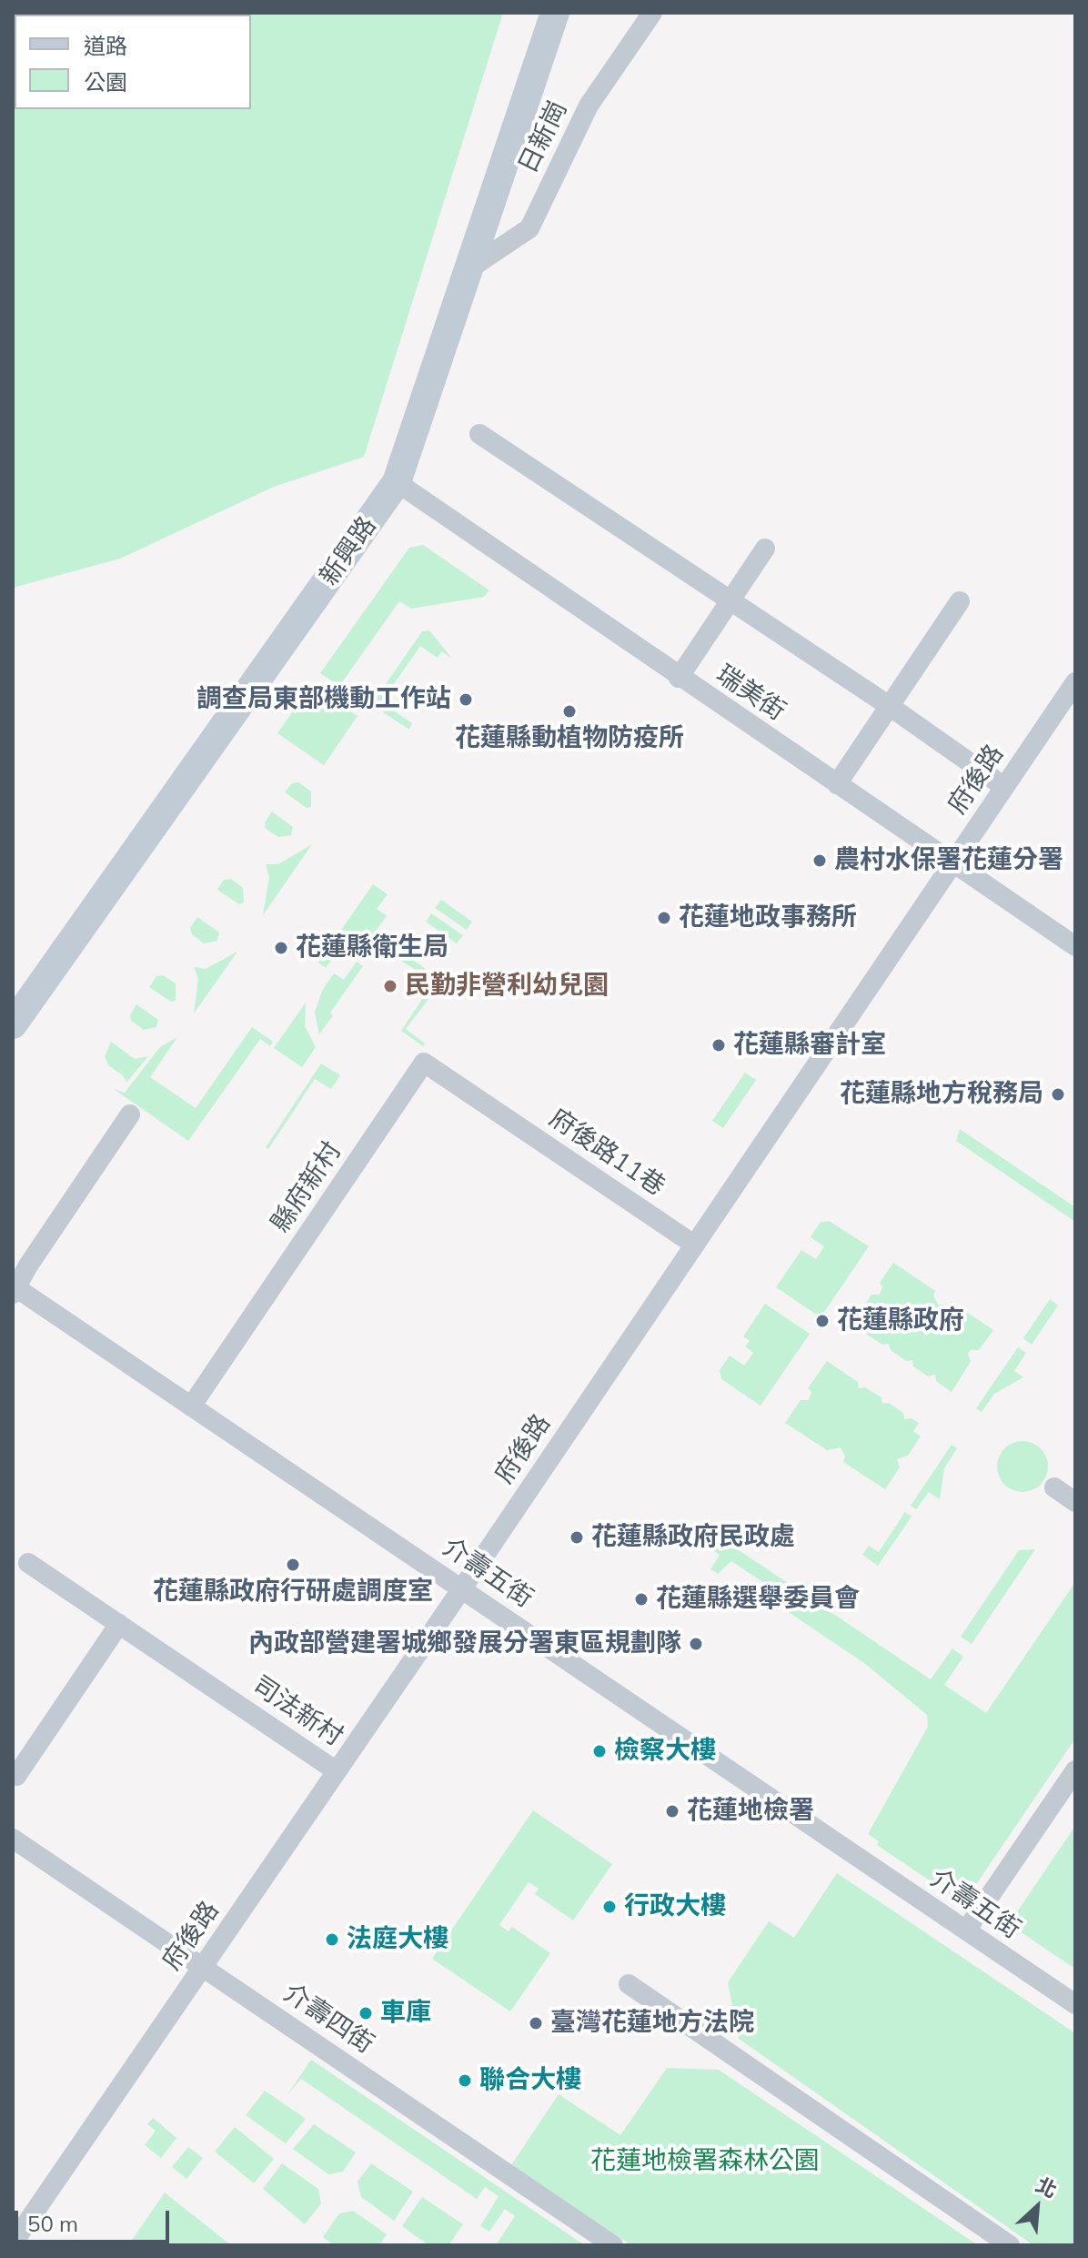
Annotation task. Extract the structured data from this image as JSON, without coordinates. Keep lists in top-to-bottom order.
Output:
{
  "streets": {
    "street": [
      "日新崗",
      "新興路",
      "瑞美街",
      "府後路",
      "府後路11巷",
      "縣府新村",
      "介壽五街",
      "司法新村",
      "介壽四街"
    ]
  },
  "crossings": [
    ["日新崗", "新興路"],
    ["新興路", "瑞美街"],
    ["瑞美街", "府後路"],
    ["府後路", "府後路11巷"],
    ["府後路", "介壽五街"],
    ["府後路", "司法新村"],
    ["府後路", "介壽四街"],
    ["府後路11巷", "縣府新村"],
    ["縣府新村", "介壽五街"]
  ],
  "parks": ["花蓮地檢署森林公園"],
  "places": [
    "調查局東部機動工作站",
    "花蓮縣動植物防疫所",
    "農村水保署花蓮分署",
    "花蓮地政事務所",
    "花蓮縣衛生局",
    "民勤非營利幼兒園",
    "花蓮縣審計室",
    "花蓮縣地方稅務局",
    "花蓮縣政府",
    "花蓮縣政府民政處",
    "花蓮縣政府行研處調度室",
    "花蓮縣選舉委員會",
    "內政部營建署城鄉發展分署東區規劃隊",
    "檢察大樓",
    "花蓮地檢署",
    "行政大樓",
    "法庭大樓",
    "車庫",
    "臺灣花蓮地方法院",
    "聯合大樓"
  ],
  "legend": ["道路", "公園"],
  "scale_bar": "50 m",
  "north": "top right"
}
